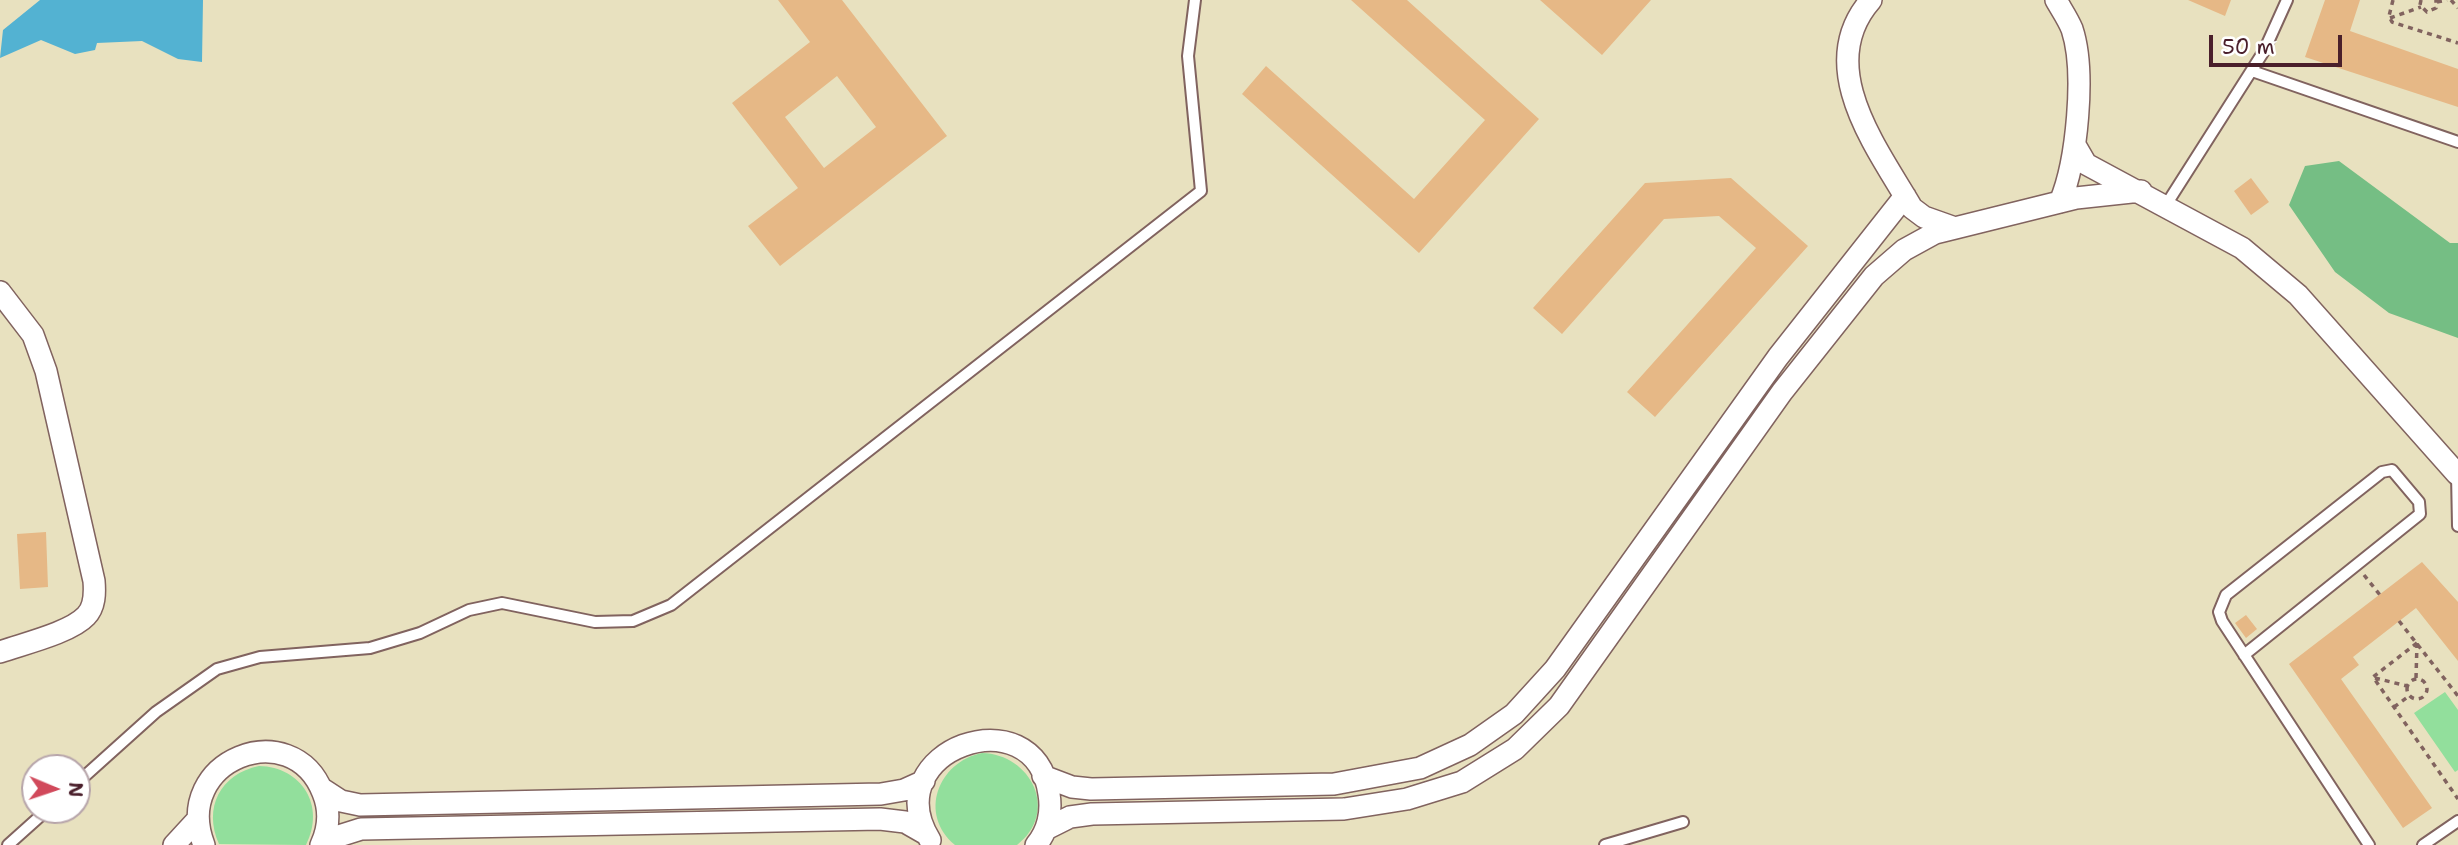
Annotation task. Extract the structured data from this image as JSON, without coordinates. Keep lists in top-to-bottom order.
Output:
{
  "scale_bar": "50 m",
  "north": "right"
}
